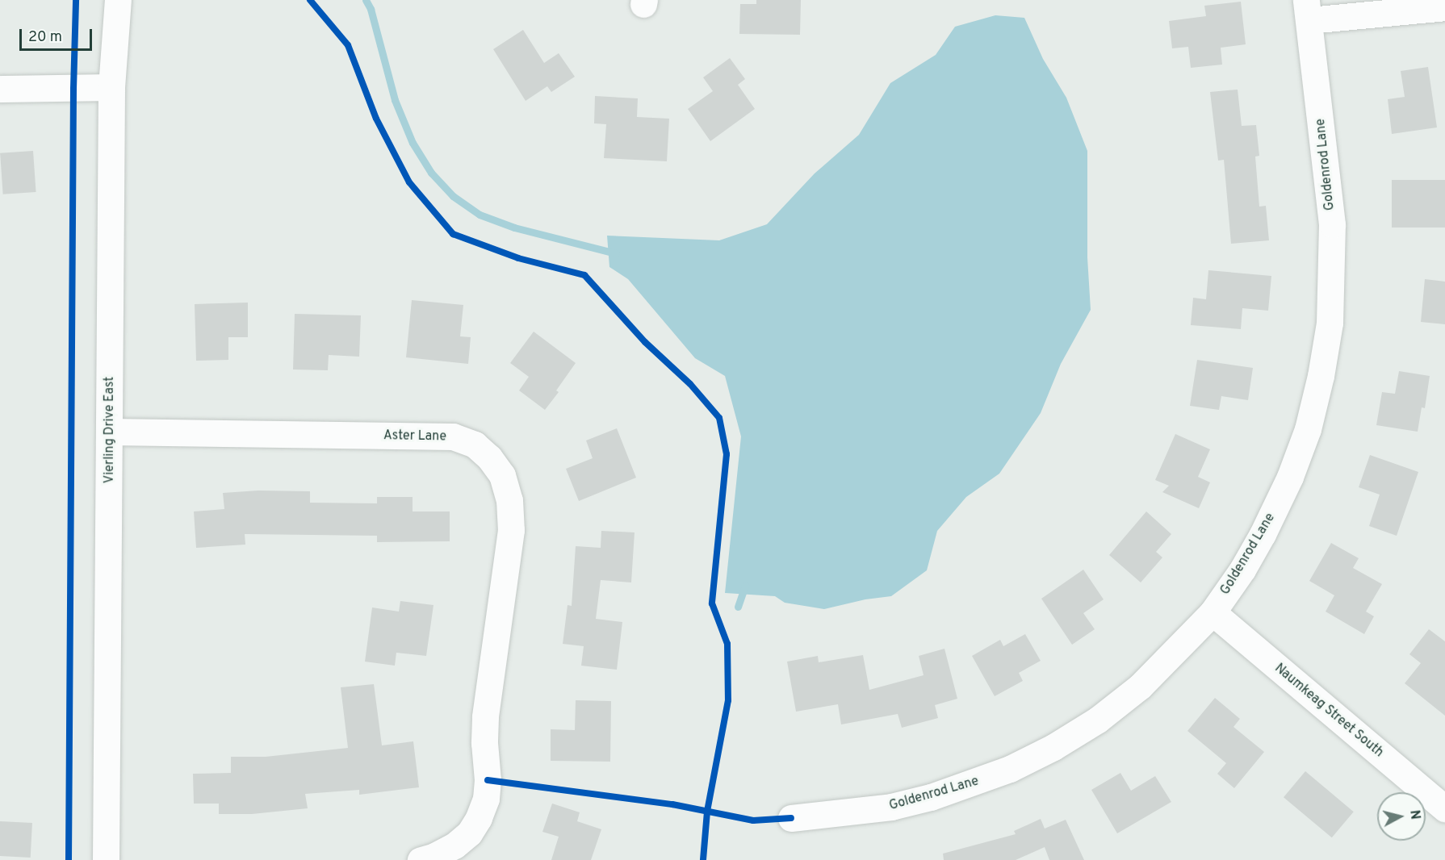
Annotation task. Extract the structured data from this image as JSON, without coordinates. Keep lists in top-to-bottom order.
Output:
{
  "streets": {
    "street": [
      "Goldenrod Lane",
      "Vierling Drive East",
      "Aster Lane",
      "Naumkeag Street South"
    ]
  },
  "crossings": [
    ["Goldenrod Lane", "Naumkeag Street South"],
    ["Vierling Drive East", "Aster Lane"]
  ],
  "scale_bar": "20 m",
  "north": "right"
}
